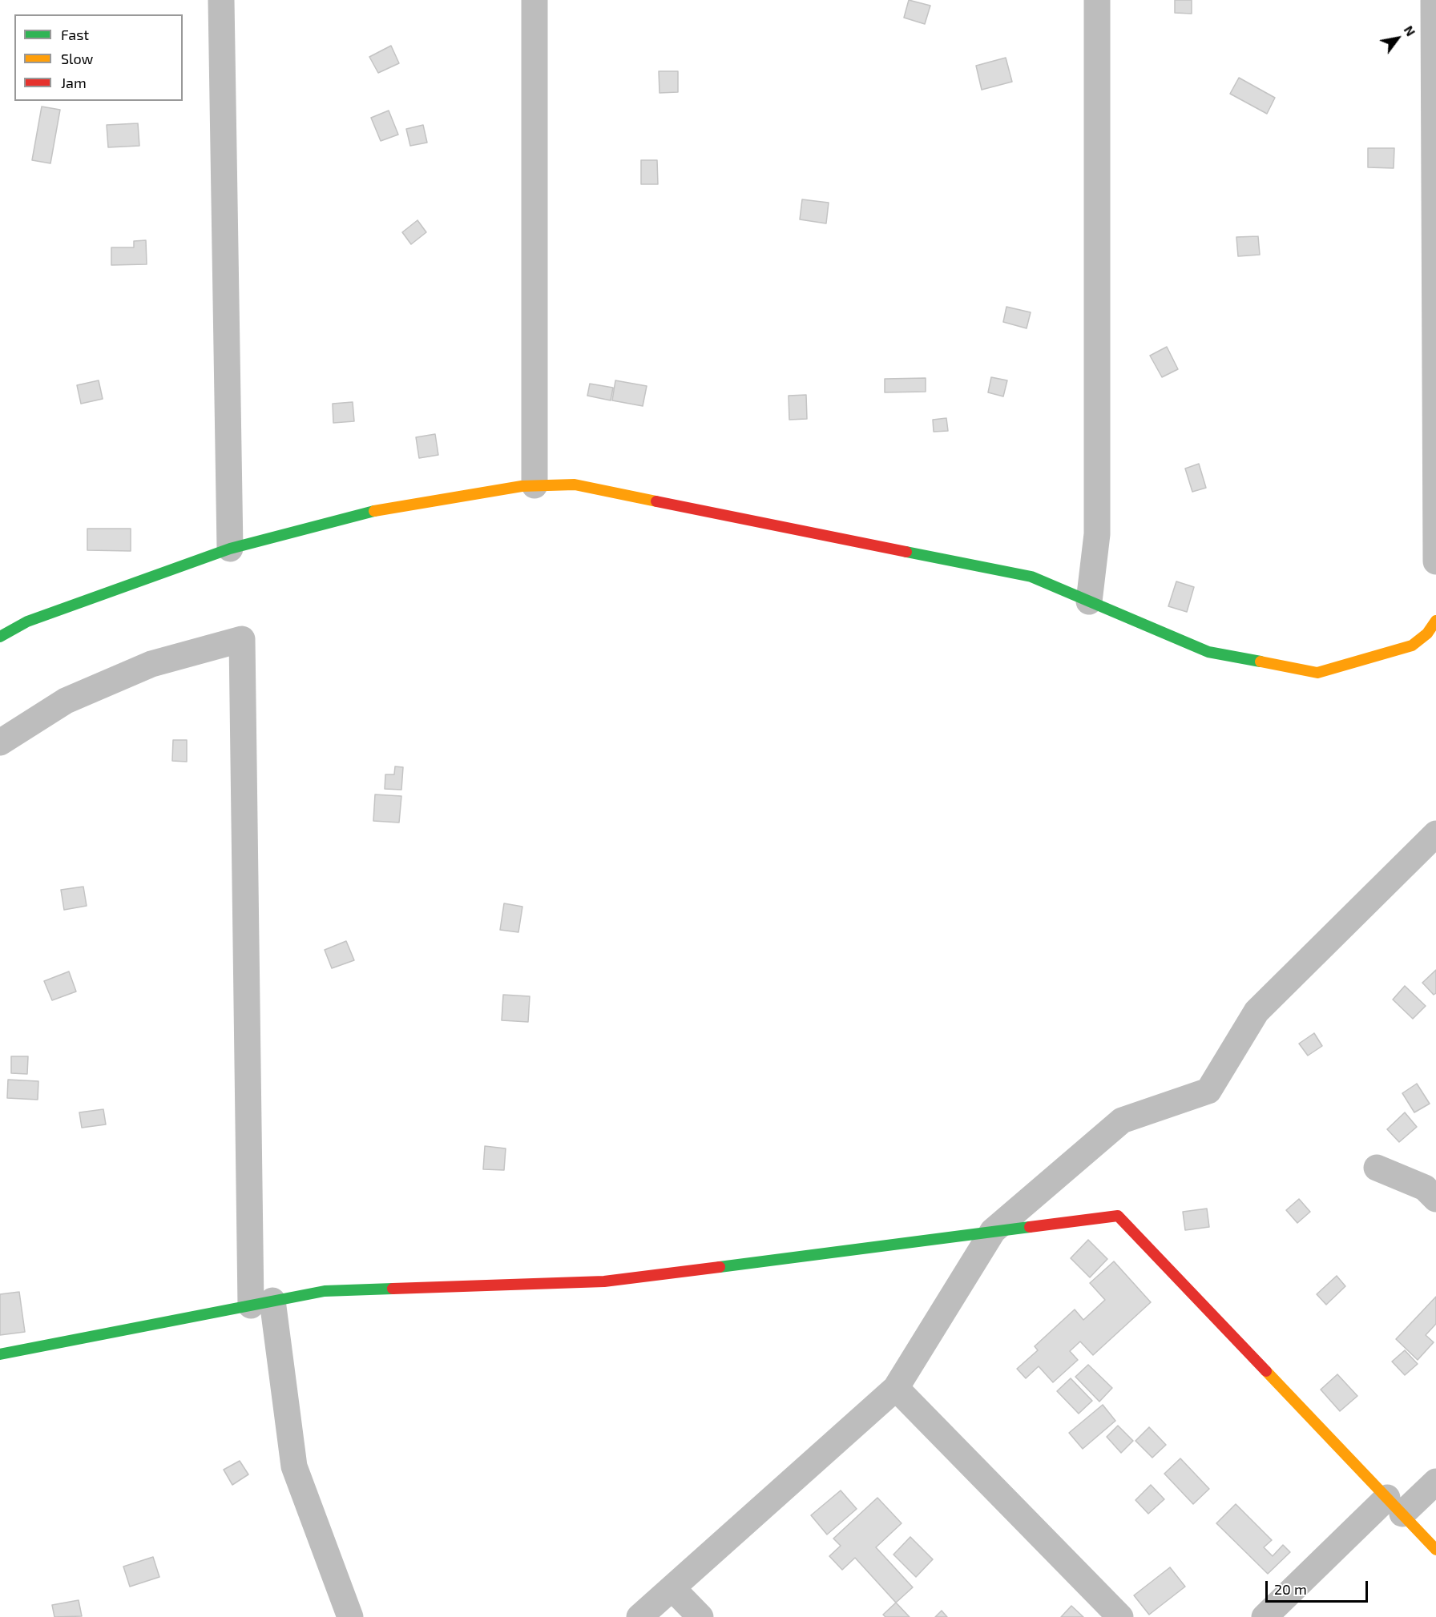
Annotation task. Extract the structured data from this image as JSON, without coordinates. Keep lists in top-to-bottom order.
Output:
{
  "legend": ["Fast", "Slow", "Jam"],
  "scale_bar": "20 m",
  "north": "top right"
}
